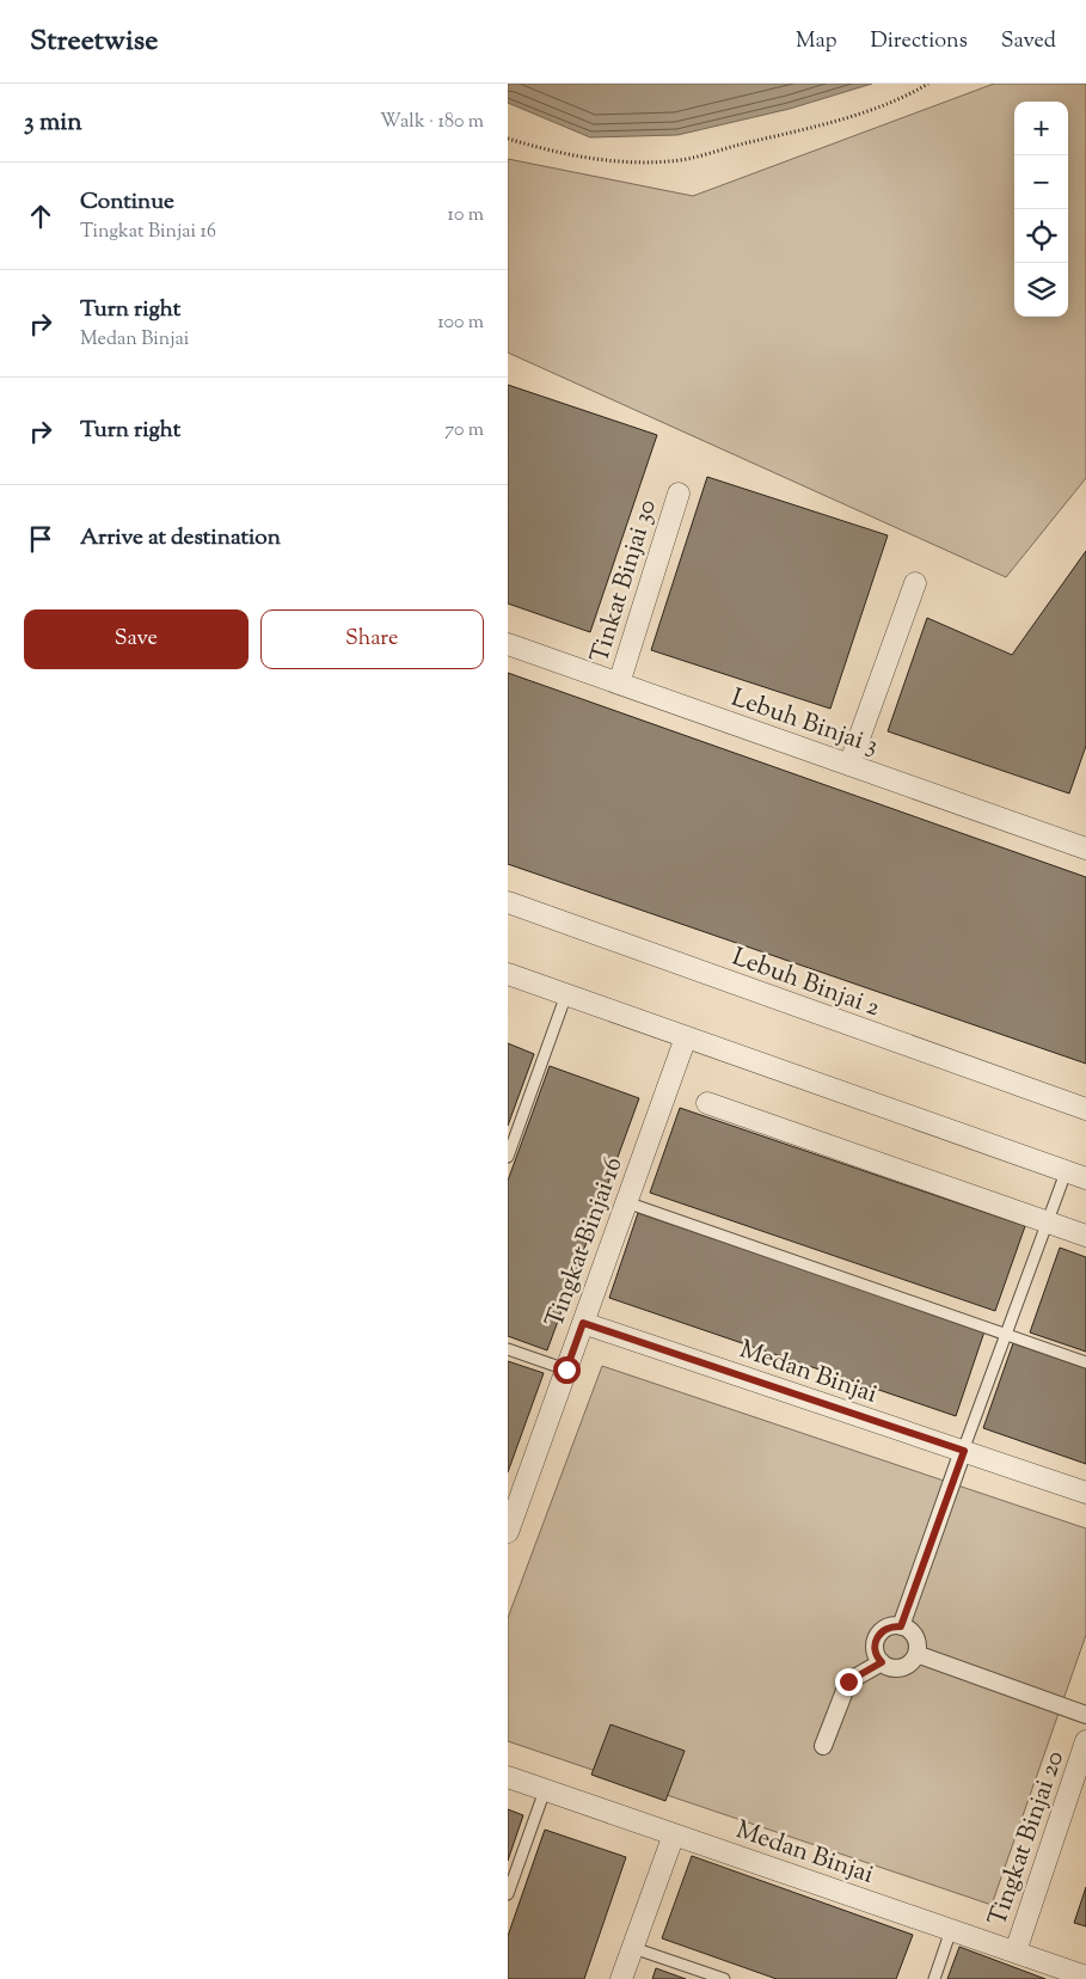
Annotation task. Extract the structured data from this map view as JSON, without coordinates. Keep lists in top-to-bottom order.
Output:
{
  "streets": {
    "street": [
      "Tinkat Binjai 30",
      "Lebuh Binjai 3",
      "Lebuh Binjai 2",
      "Tingkat Binjai 16",
      "Medan Binjai",
      "Tingkat Binjai 20"
    ]
  },
  "crossings": [
    ["Tinkat Binjai 30", "Lebuh Binjai 3"],
    ["Tingkat Binjai 16", "Medan Binjai"],
    ["Medan Binjai", "Tingkat Binjai 20"]
  ],
  "page": {
    "header": "Streetwise",
    "nav": ["Map", "Directions", "Saved"],
    "heading": ["3 min", "Walk · 180 m"],
    "map_buttons": ["+", "−"],
    "list": [
      ["Continue", "Tingkat Binjai 16", "10 m"],
      ["Turn right", "Medan Binjai", "100 m"],
      ["Turn right", "70 m"],
      "Arrive at destination"
    ],
    "buttons": ["Save", "Share"]
  }
}
